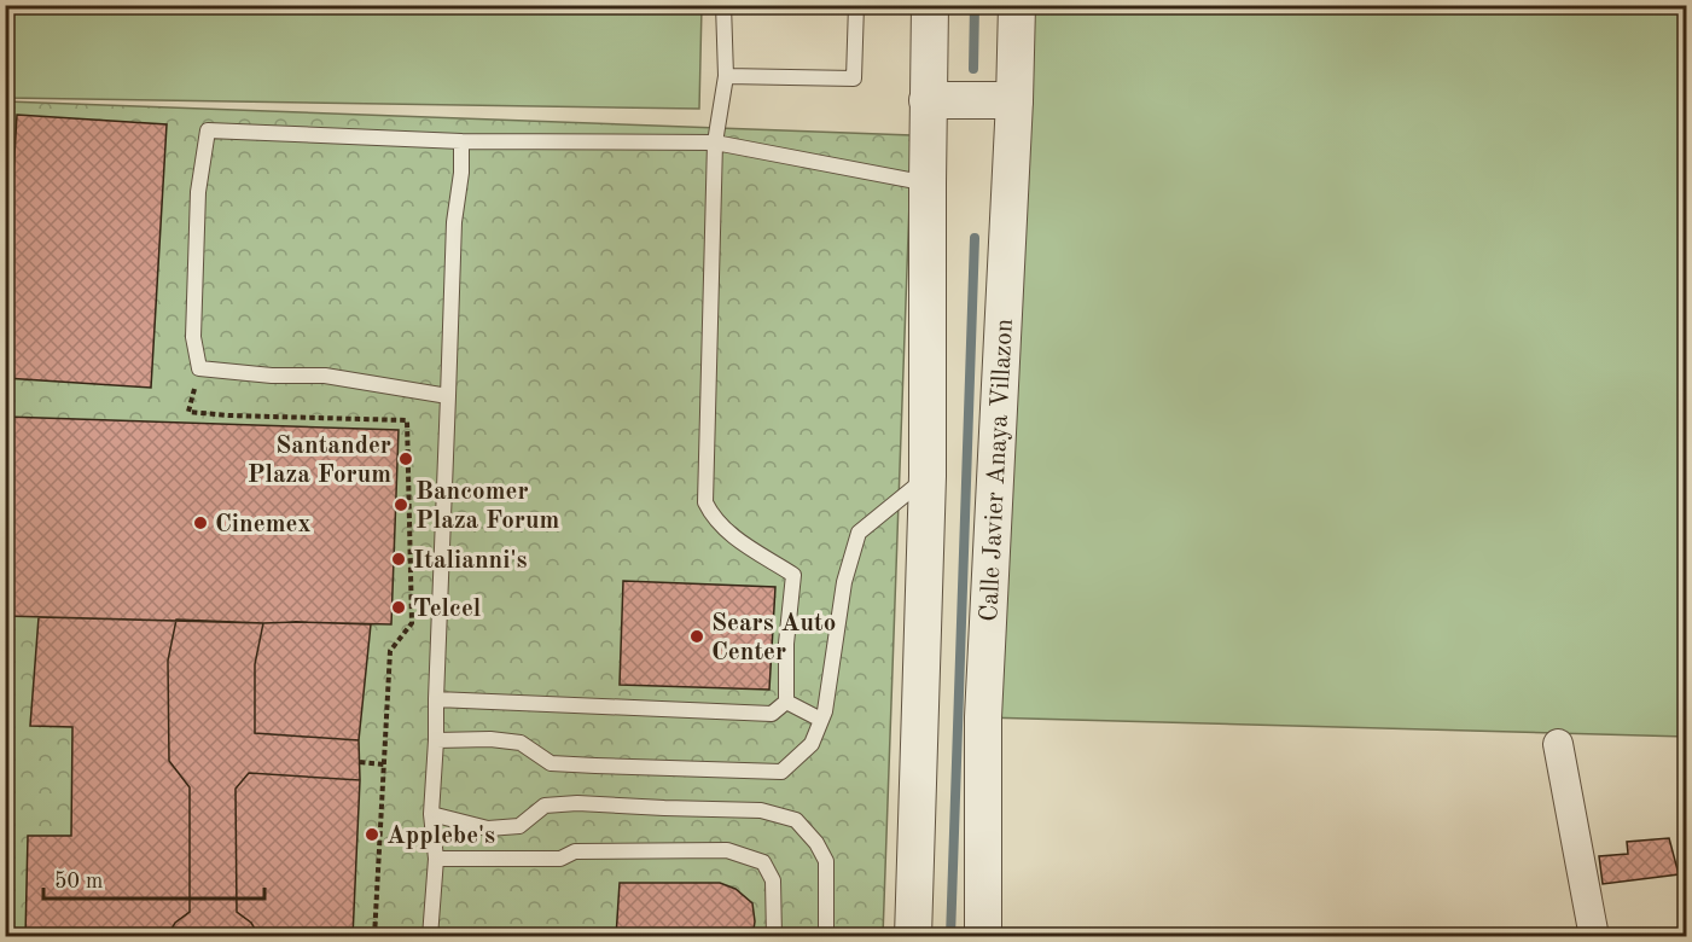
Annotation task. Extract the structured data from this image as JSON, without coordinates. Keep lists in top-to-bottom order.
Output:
{
  "streets": {
    "street": ["Calle Javier Anaya Villazon"]
  },
  "places": [
    "Santander Plaza Forum",
    "Bancomer Plaza Forum",
    "Cinemex",
    "Italianni's",
    "Telcel",
    "Sears Auto Center",
    "Applebe's"
  ],
  "scale_bar": "50 m"
}
